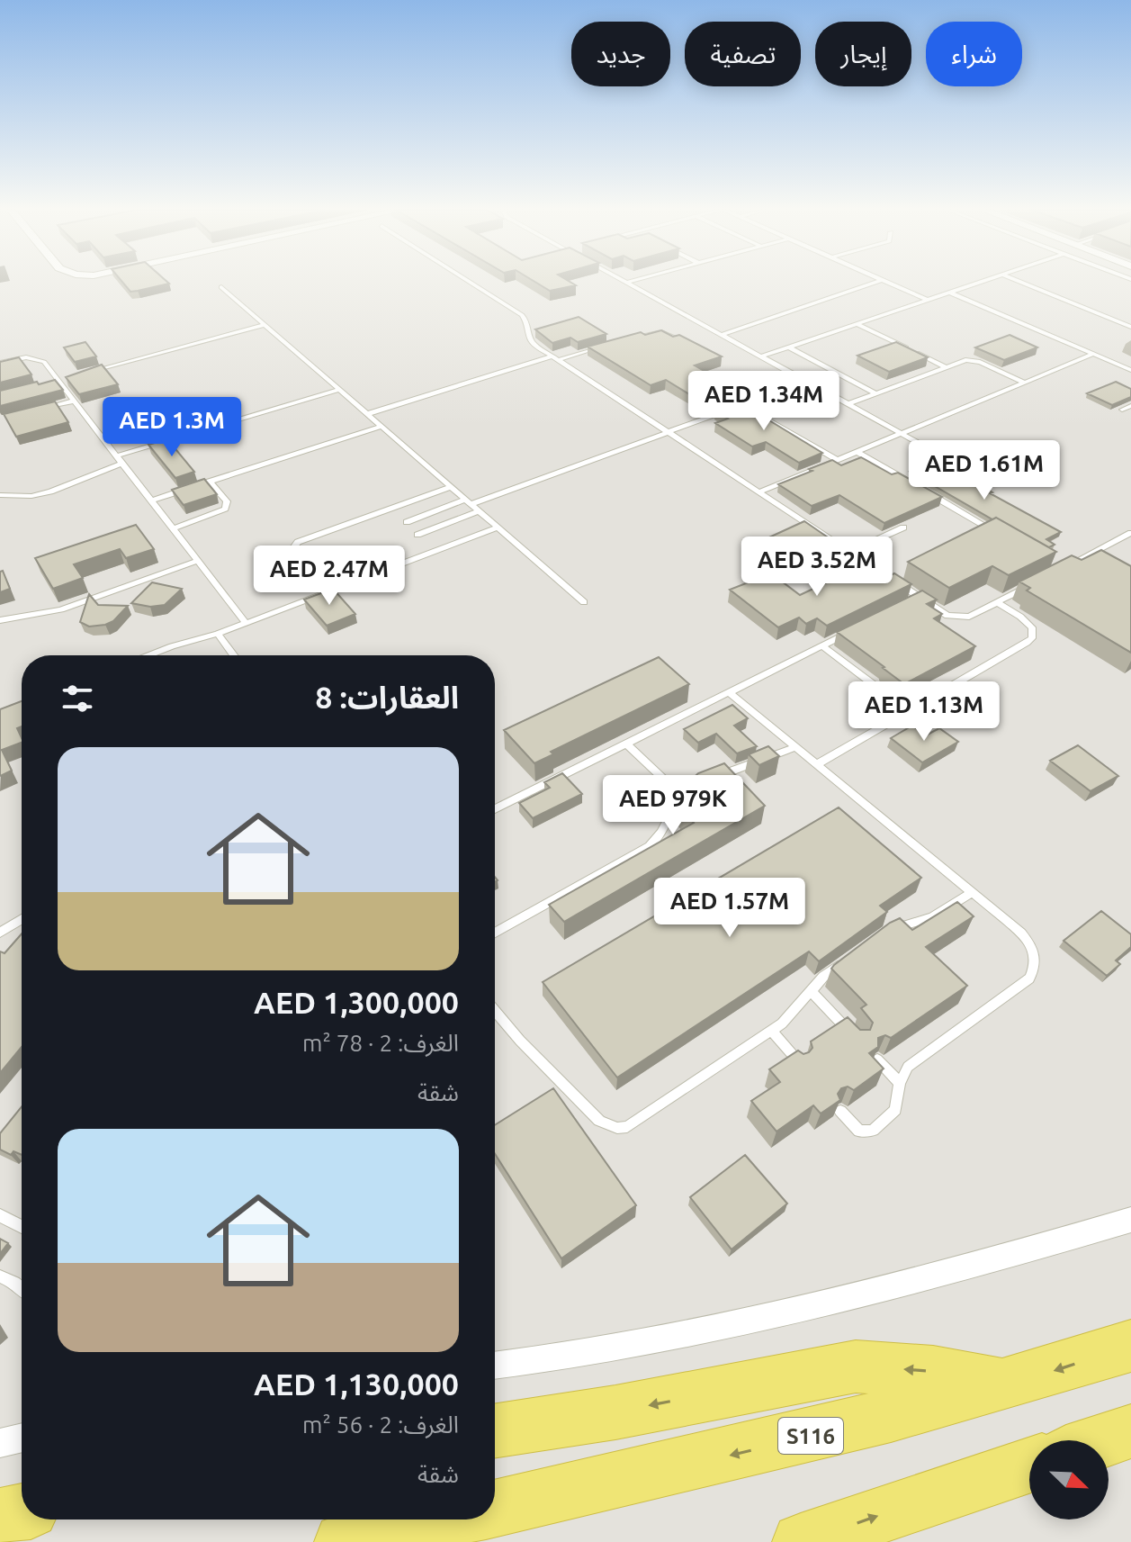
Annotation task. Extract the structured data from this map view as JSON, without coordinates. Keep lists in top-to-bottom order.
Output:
{
  "streets": {
    "highway": ["S116"]
  },
  "north": "bottom right",
  "page": {
    "chip": [
      "شراء",
      "إيجار",
      "تصفية",
      "جديد"
    ],
    "price": [
      "AED 1.34M",
      "AED 1.3M",
      "AED 1.61M",
      "AED 3.52M",
      "AED 2.47M",
      "AED 1.13M",
      "AED 979K",
      "AED 1.57M"
    ],
    "heading": "العقارات: 8",
    "list": [
      {
        "name": "AED 1,300,000",
        "note": "الغرف: 2 · 78 m² · شقة"
      },
      {
        "name": "AED 1,130,000",
        "note": "الغرف: 2 · 56 m² · شقة"
      }
    ]
  }
}
